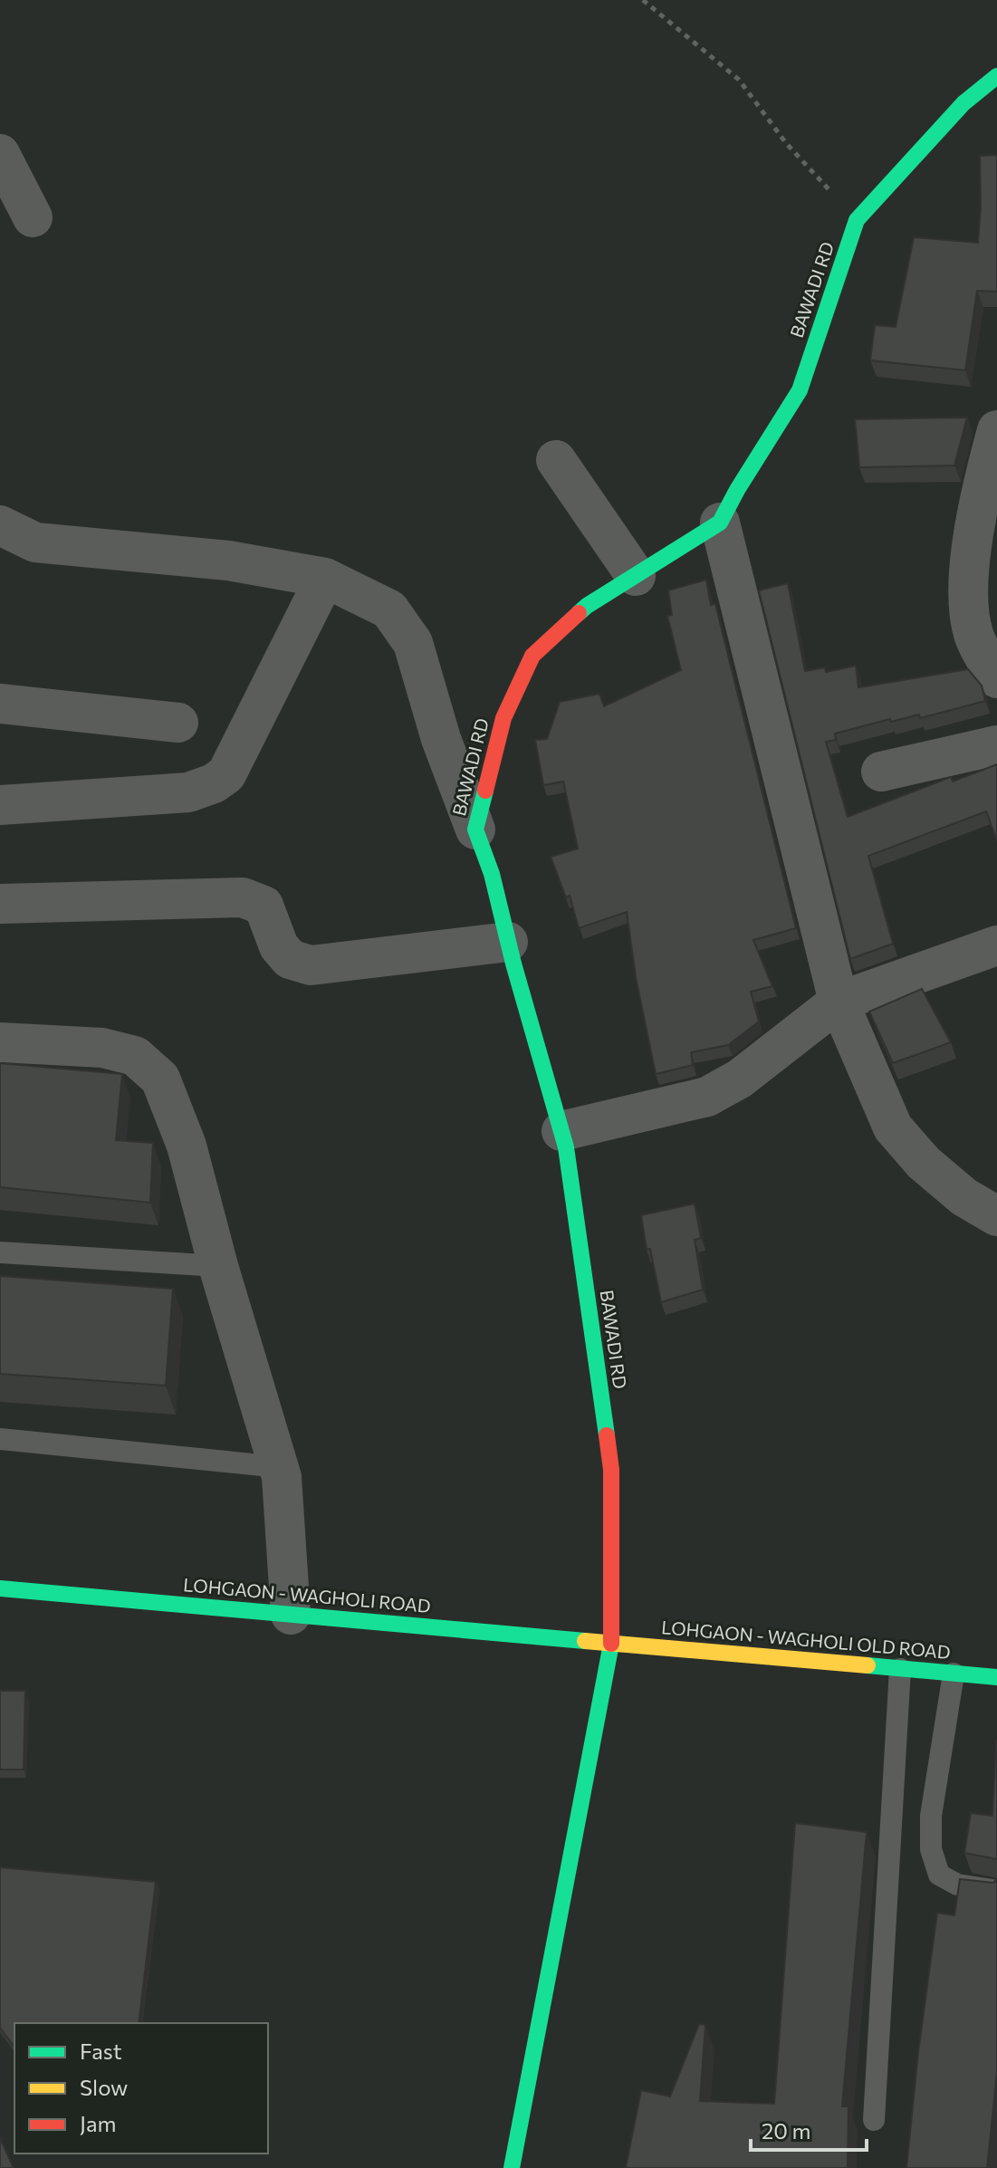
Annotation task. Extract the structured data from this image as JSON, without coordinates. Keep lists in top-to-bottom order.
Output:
{
  "streets": {
    "street": ["BAWADI RD", "LOHGAON - WAGHOLI ROAD", "LOHGAON - WAGHOLI OLD ROAD"]
  },
  "crossings": [
    ["BAWADI RD", "LOHGAON - WAGHOLI ROAD"],
    ["BAWADI RD", "LOHGAON - WAGHOLI OLD ROAD"],
    ["LOHGAON - WAGHOLI ROAD", "LOHGAON - WAGHOLI OLD ROAD"]
  ],
  "legend": ["Fast", "Slow", "Jam"],
  "scale_bar": "20 m"
}
